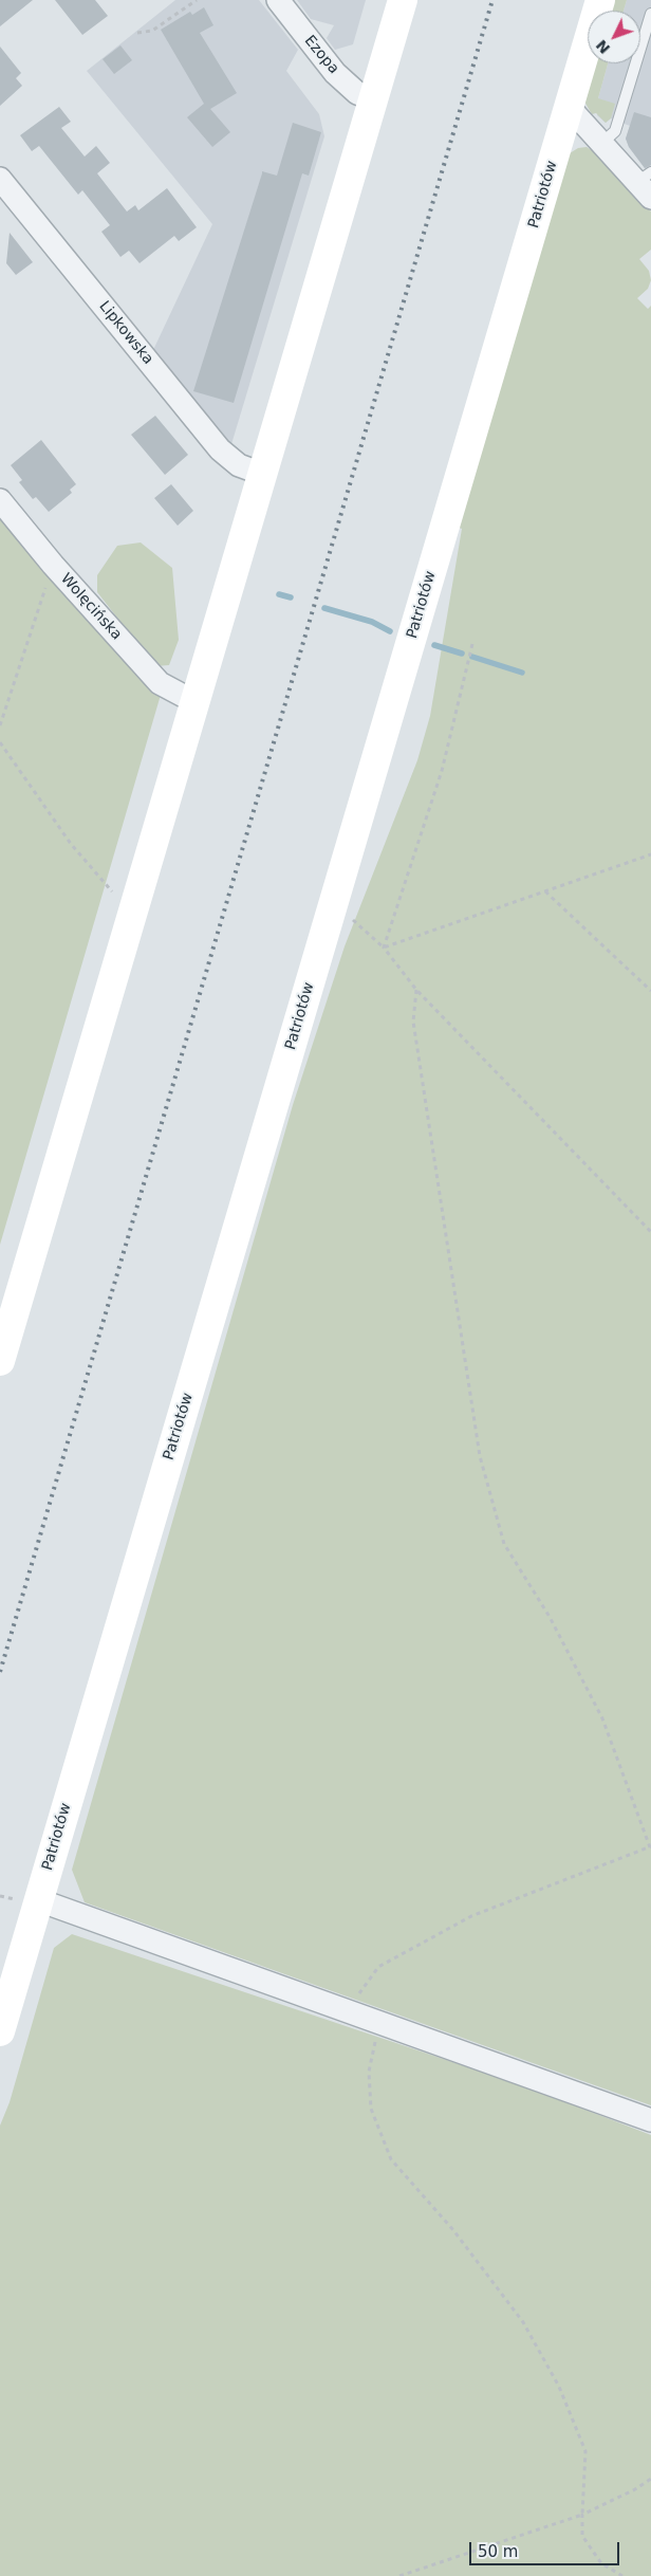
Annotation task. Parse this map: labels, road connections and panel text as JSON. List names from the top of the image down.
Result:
{
  "streets": {
    "main road": ["Patriotów"],
    "street": ["Ezopa", "Lipkowska", "Wolęcińska"]
  },
  "scale_bar": "50 m",
  "north": "bottom left"
}
